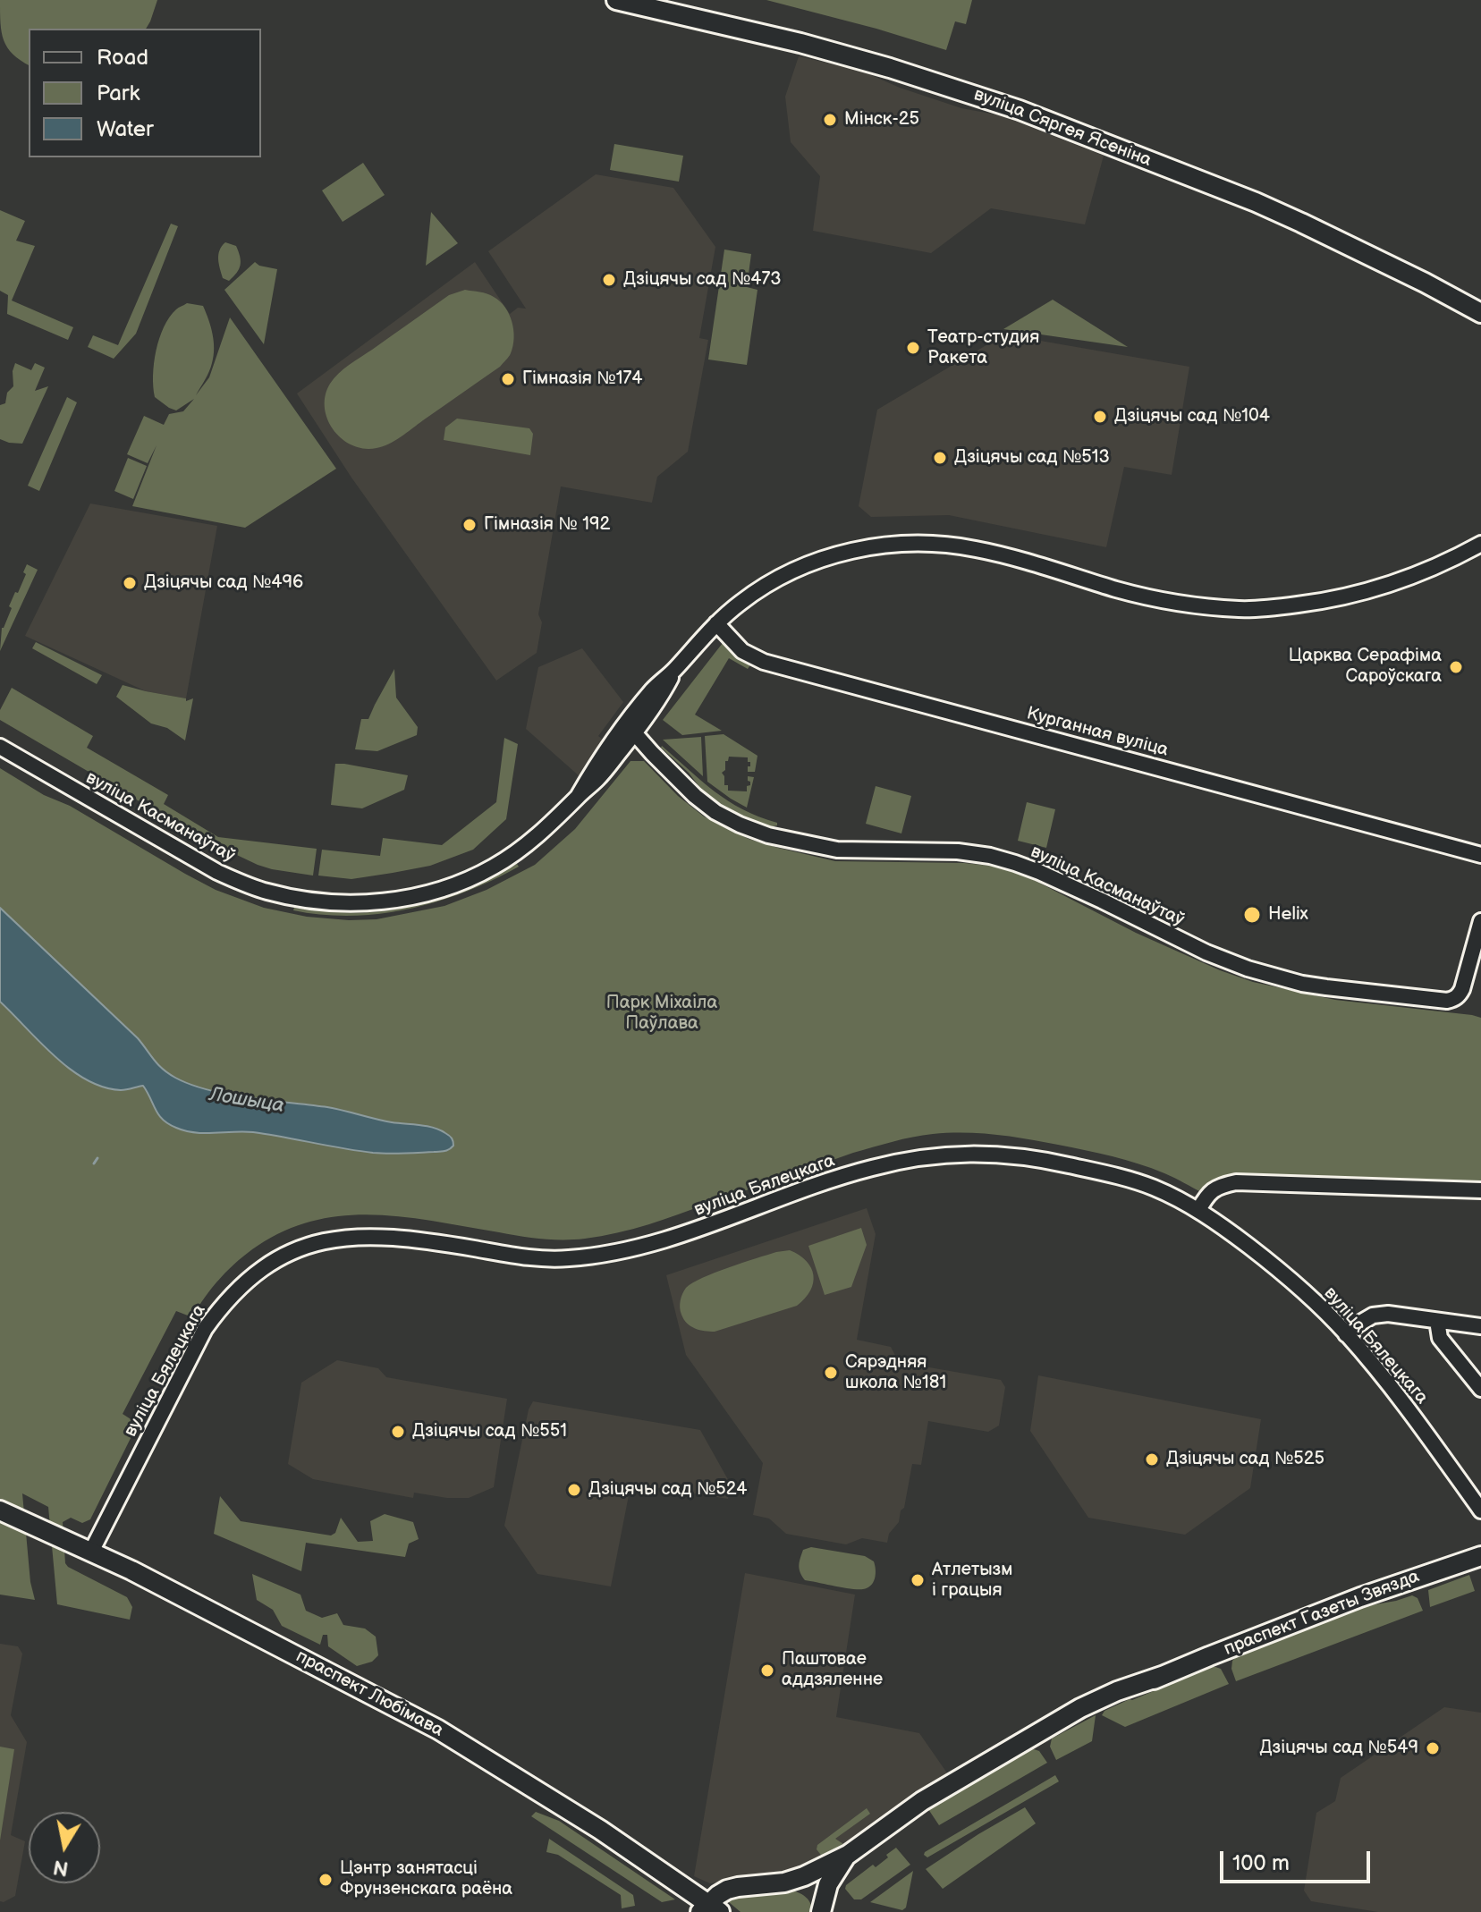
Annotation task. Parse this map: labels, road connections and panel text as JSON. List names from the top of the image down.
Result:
{
  "streets": {
    "main road": ["вуліца Сяргея Ясеніна", "праспект Газеты Звязда", "праспект Любімава"],
    "street": ["Курганная вуліца", "вуліца Касманаўтаў", "вуліца Бялецкага"]
  },
  "crossings": [
    ["Курганная вуліца", "вуліца Касманаўтаў"],
    ["вуліца Бялецкага", "праспект Любімава"],
    ["праспект Газеты Звязда", "праспект Любімава"]
  ],
  "water": ["Лошыца"],
  "parks": ["Парк Міхаіла Паўлава"],
  "places": [
    "Мінск-25",
    "Дзіцячы сад №473",
    "Театр-студия Ракета",
    "Гімназія №174",
    "Дзіцячы сад №104",
    "Дзіцячы сад №513",
    "Гімназія № 192",
    "Дзіцячы сад №496",
    "Царква Серафіма Сароўскага",
    "Helix",
    "Сярэдняя школа №181",
    "Дзіцячы сад №551",
    "Дзіцячы сад №525",
    "Дзіцячы сад №524",
    "Атлетызм і грацыя",
    "Паштовае аддзяленне",
    "Дзіцячы сад №549",
    "Цэнтр занятасці Фрунзенскага раёна"
  ],
  "legend": ["Road", "Park", "Water"],
  "scale_bar": "100 m",
  "north": "bottom"
}
